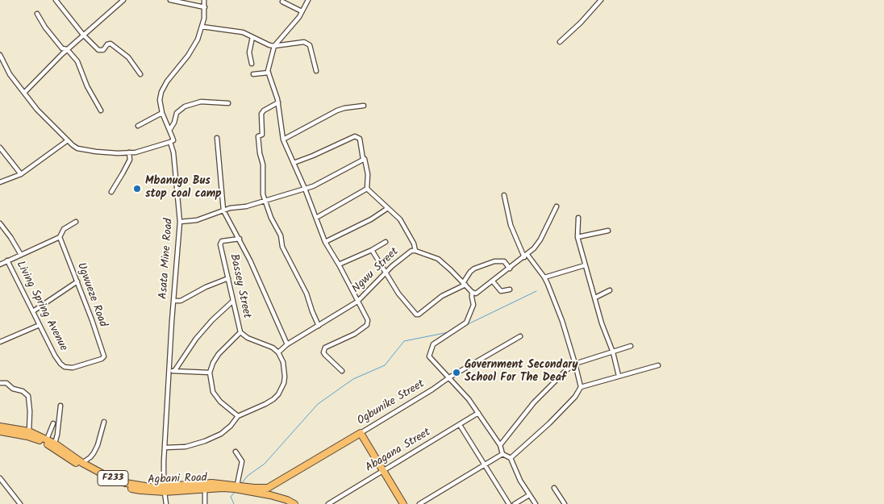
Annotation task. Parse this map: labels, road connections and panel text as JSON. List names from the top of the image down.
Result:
{
  "streets": {
    "main road": ["Ogbunike Street", "F233", "Agbani Road"],
    "street": [
      "Asata Mine Road",
      "Ngwu Street",
      "Bassey Street",
      "Ugwueze Road",
      "Living Spring Avenue",
      "Abagana Street"
    ]
  },
  "crossings": [
    ["Asata Mine Road", "Agbani Road"],
    ["Ngwu Street", "Bassey Street"],
    ["Ugwueze Road", "Living Spring Avenue"],
    ["Ogbunike Street", "Agbani Road"]
  ],
  "places": ["Mbanugo Bus stop coal camp", "Government Secondary School For The Deaf"]
}
